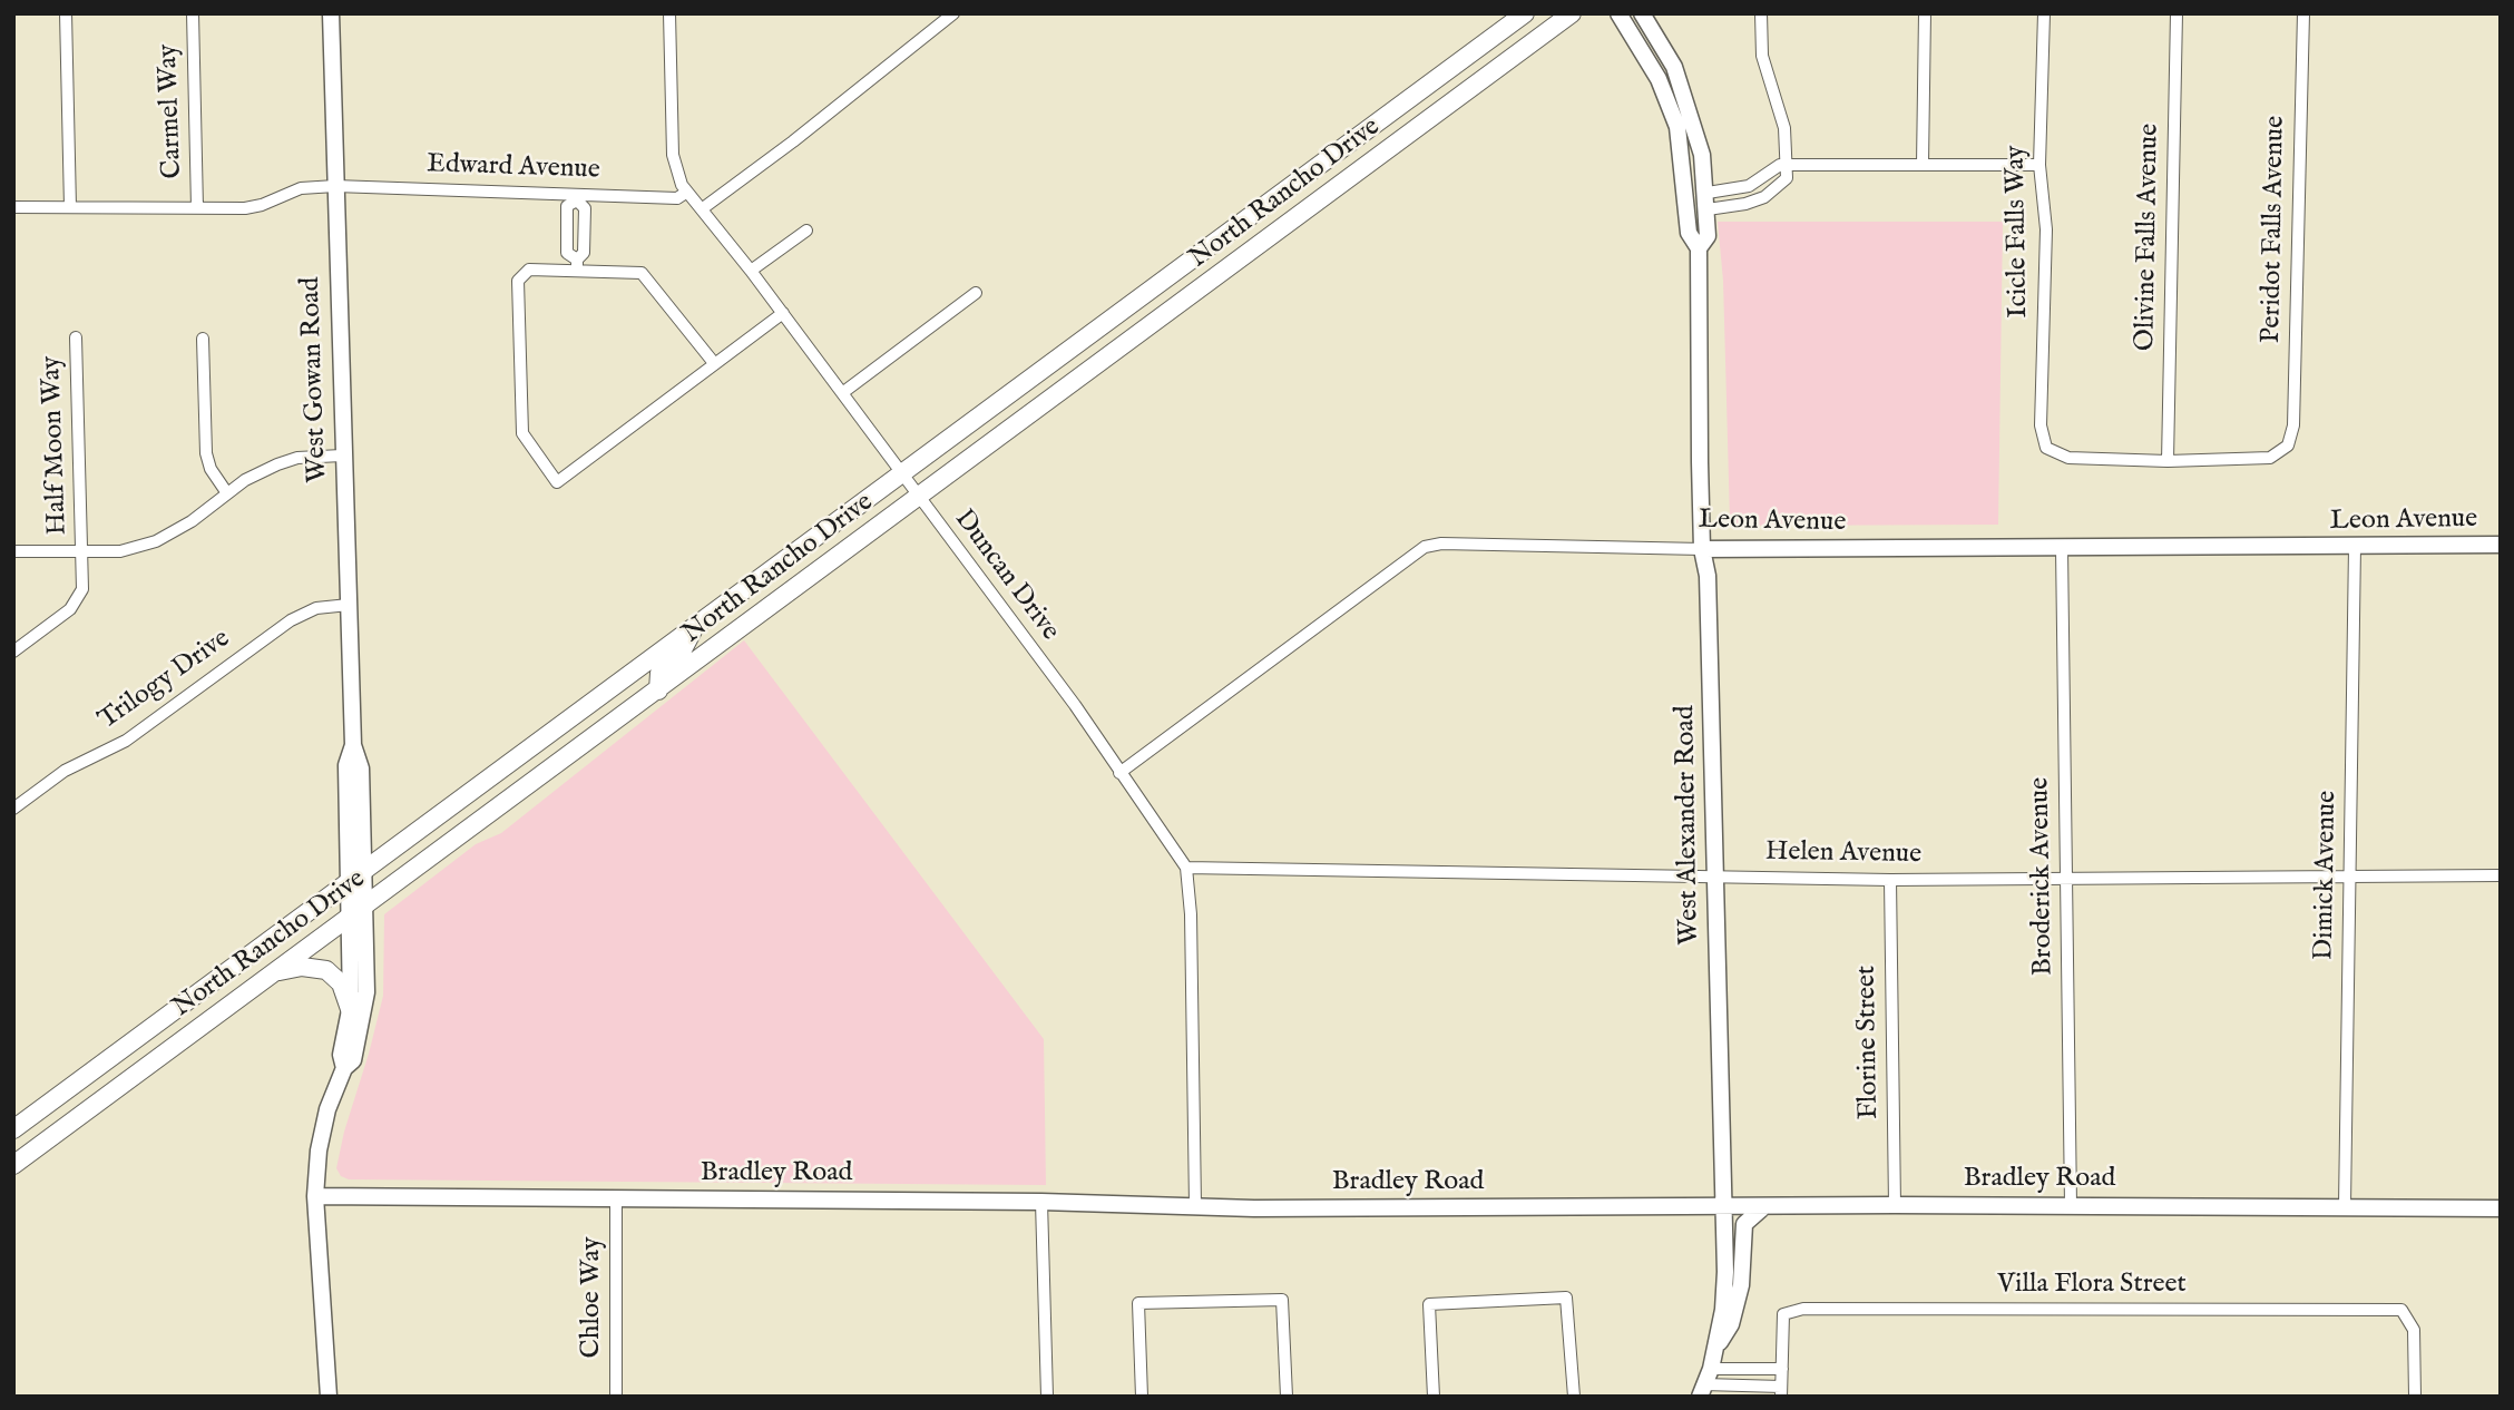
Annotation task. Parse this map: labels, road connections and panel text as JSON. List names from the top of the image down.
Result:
{
  "streets": {
    "main road": ["North Rancho Drive"],
    "street": [
      "Carmel Way",
      "Edward Avenue",
      "Peridot Falls Avenue",
      "Icicle Falls Way",
      "Olivine Falls Avenue",
      "West Gowan Road",
      "Half Moon Way",
      "Leon Avenue",
      "Duncan Drive",
      "Trilogy Drive",
      "West Alexander Road",
      "Helen Avenue",
      "Dimick Avenue",
      "Broderick Avenue",
      "Florine Street",
      "Bradley Road",
      "Villa Flora Street",
      "Chloe Way"
    ]
  },
  "crossings": [
    ["Carmel Way", "Edward Avenue"],
    ["Edward Avenue", "West Gowan Road"],
    ["Edward Avenue", "Duncan Drive"],
    ["North Rancho Drive", "West Gowan Road"],
    ["North Rancho Drive", "Duncan Drive"],
    ["Peridot Falls Avenue", "Icicle Falls Way"],
    ["Peridot Falls Avenue", "Olivine Falls Avenue"],
    ["Icicle Falls Way", "Olivine Falls Avenue"],
    ["West Gowan Road", "Trilogy Drive"],
    ["West Gowan Road", "Bradley Road"],
    ["Leon Avenue", "Duncan Drive"],
    ["Leon Avenue", "West Alexander Road"],
    ["Leon Avenue", "Dimick Avenue"],
    ["Leon Avenue", "Broderick Avenue"],
    ["Duncan Drive", "Helen Avenue"],
    ["West Alexander Road", "Helen Avenue"],
    ["West Alexander Road", "Bradley Road"],
    ["Helen Avenue", "Dimick Avenue"],
    ["Helen Avenue", "Broderick Avenue"],
    ["Helen Avenue", "Florine Street"],
    ["Dimick Avenue", "Bradley Road"],
    ["Broderick Avenue", "Bradley Road"],
    ["Florine Street", "Bradley Road"],
    ["Bradley Road", "Chloe Way"]
  ]
}
